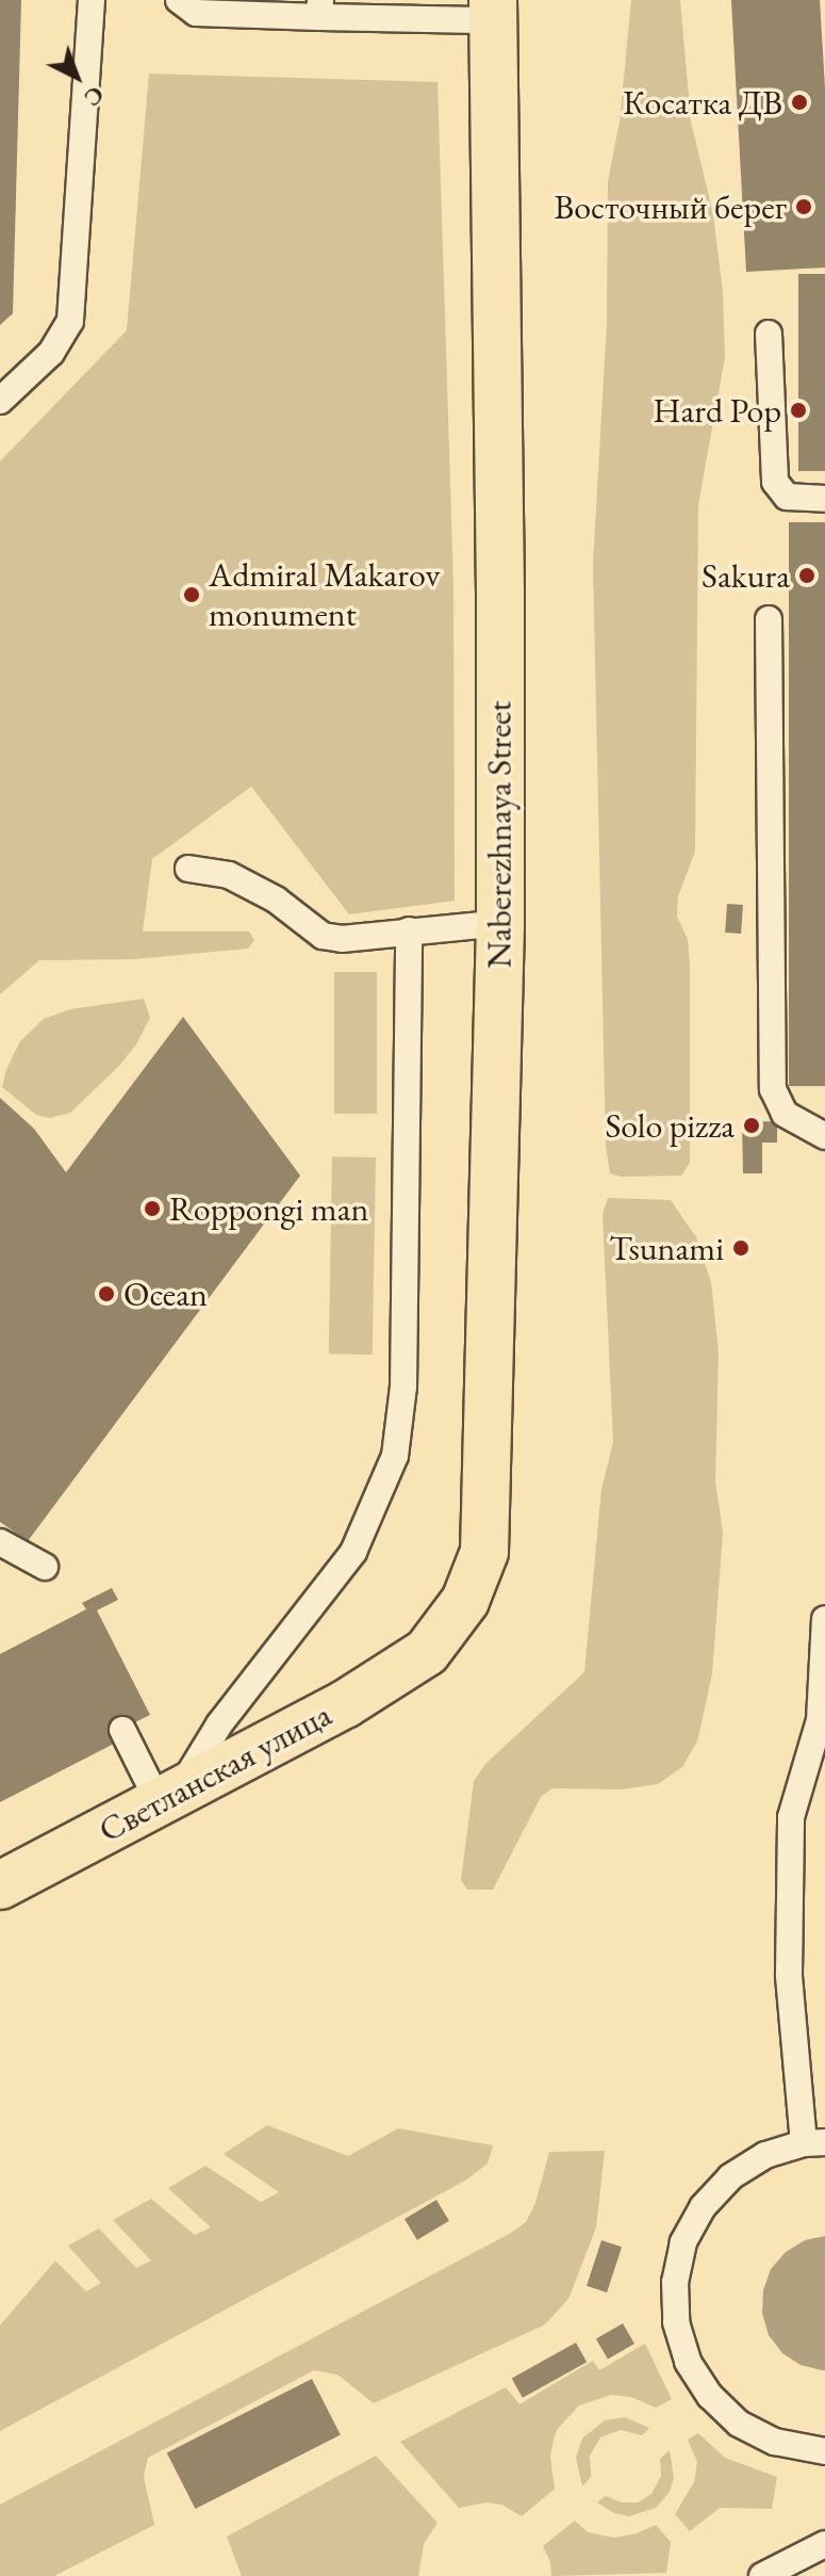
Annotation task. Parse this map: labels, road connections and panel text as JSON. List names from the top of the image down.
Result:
{
  "streets": {
    "main road": ["Naberezhnaya Street", "Светланская улица"]
  },
  "crossings": [
    ["Naberezhnaya Street", "Светланская улица"]
  ],
  "places": [
    "Косатка ДВ",
    "Восточный берег",
    "Hard Pop",
    "Sakura",
    "Admiral Makarov monument",
    "Solo pizza",
    "Roppongi man",
    "Tsunami",
    "Ocean"
  ],
  "north": "bottom right"
}
